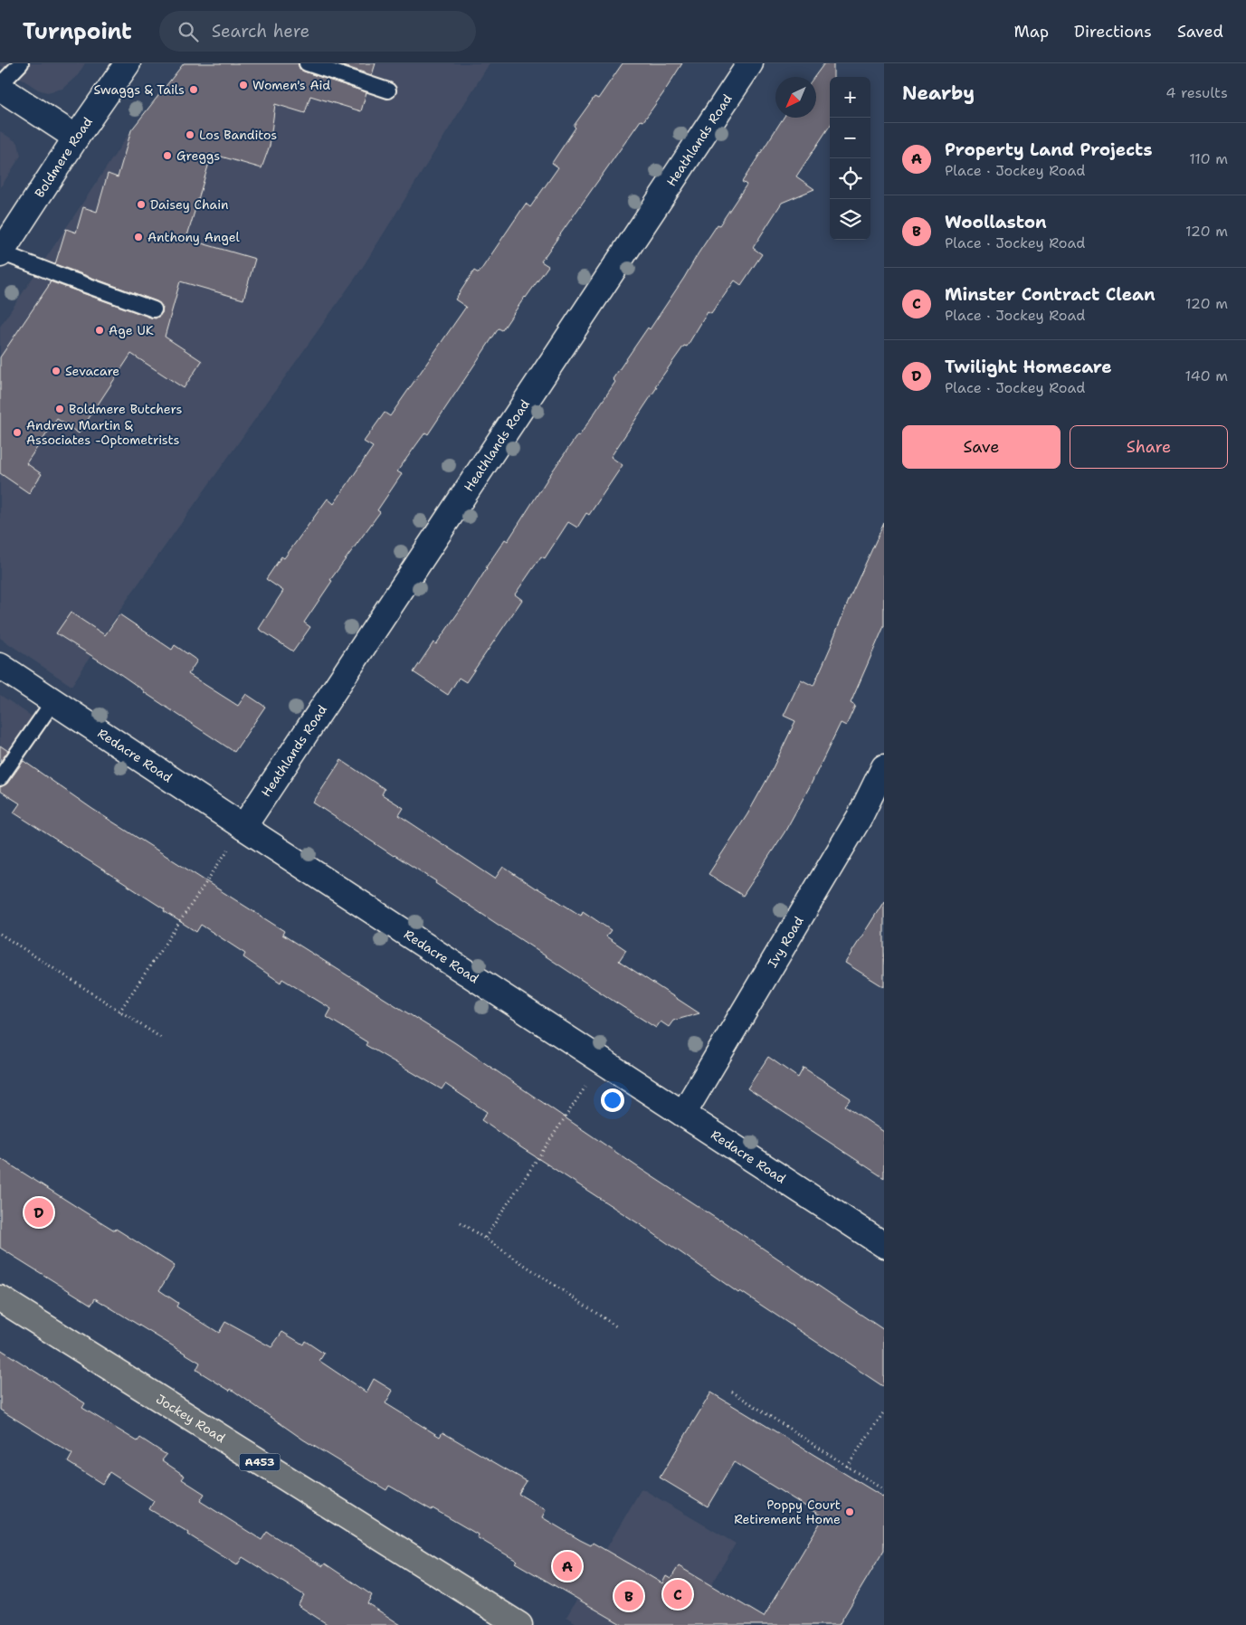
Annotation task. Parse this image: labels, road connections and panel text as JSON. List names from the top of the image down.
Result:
{
  "streets": {
    "main road": ["Jockey Road", "A453"],
    "street": [
      "Heathlands Road",
      "Boldmere Road",
      "Redacre Road",
      "Ivy Road"
    ]
  },
  "crossings": [
    ["Heathlands Road", "Redacre Road"],
    ["Redacre Road", "Ivy Road"]
  ],
  "places": [
    "Women's Aid",
    "Swaggs & Tails",
    "Los Banditos",
    "Greggs",
    "Daisey Chain",
    "Anthony Angel",
    "Age UK",
    "Sevacare",
    "Boldmere Butchers",
    "Andrew Martin & Associates -Optometrists",
    "Poppy Court Retirement Home"
  ],
  "north": "bottom left",
  "page": {
    "header": "Turnpoint",
    "search": "Search here",
    "nav": ["Map", "Directions", "Saved"],
    "heading": ["Nearby", "4 results"],
    "map_buttons": ["+", "−"],
    "list": [
      {
        "mark": "A",
        "name": "Property Land Projects",
        "note": "Place · Jockey Road",
        "value": "110 m"
      },
      {
        "mark": "B",
        "name": "Woollaston",
        "note": "Place · Jockey Road",
        "value": "120 m"
      },
      {
        "mark": "C",
        "name": "Minster Contract Clean",
        "note": "Place · Jockey Road",
        "value": "120 m"
      },
      {
        "mark": "D",
        "name": "Twilight Homecare",
        "note": "Place · Jockey Road",
        "value": "140 m"
      }
    ],
    "buttons": ["Save", "Share"],
    "pins": [
      "D",
      "A",
      "C",
      "B"
    ]
  }
}
